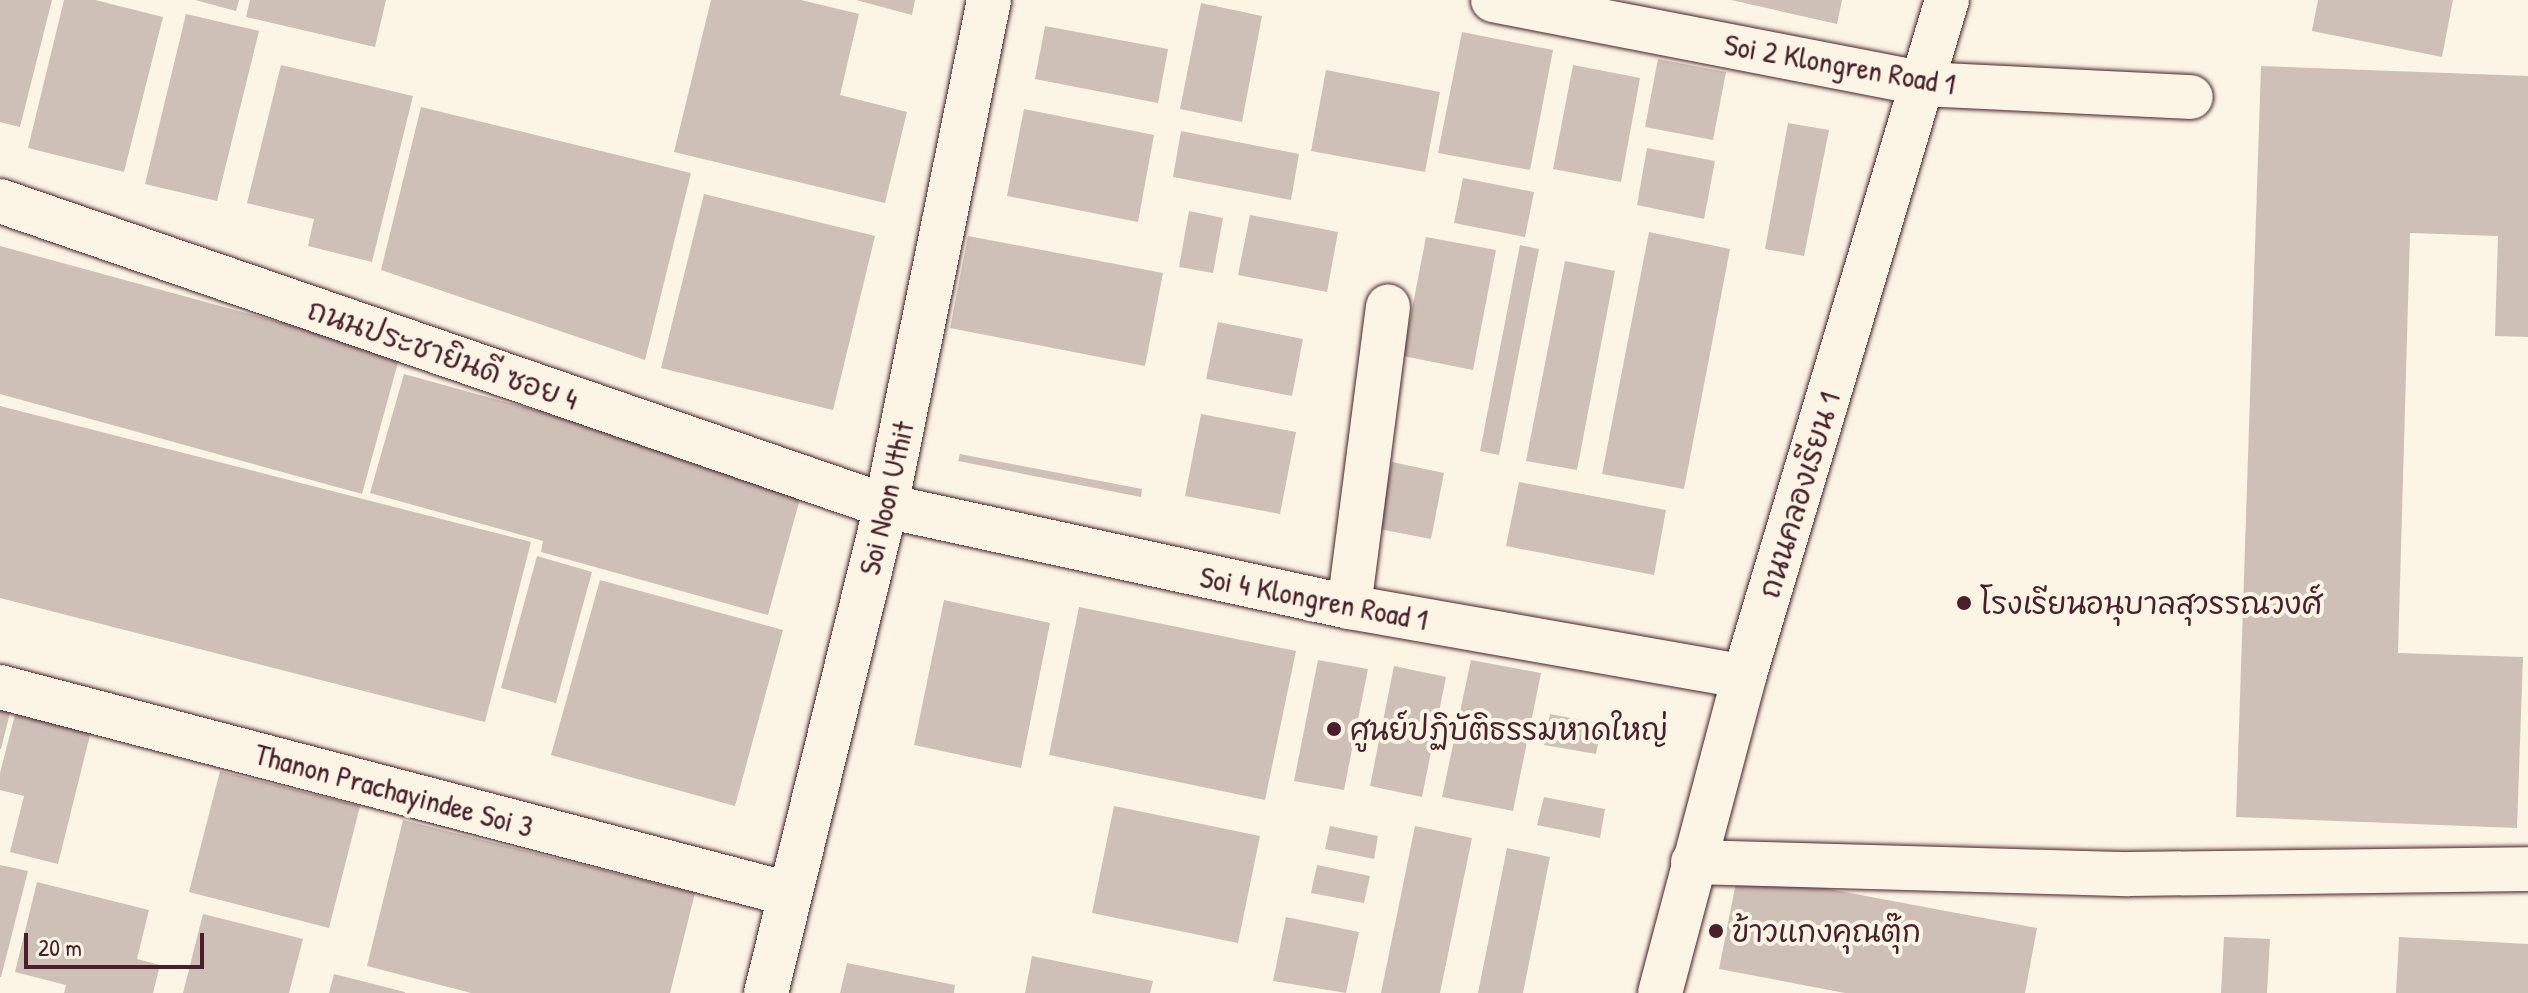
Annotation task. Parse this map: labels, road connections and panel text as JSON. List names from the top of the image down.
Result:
{
  "streets": {
    "street": [
      "Soi 2 Klongren Road 1",
      "ถนนประชายินดี ซอย 4",
      "ถนนคลองเรียน 1",
      "Soi Noon Uthit",
      "Soi 4 Klongren Road 1",
      "Thanon Prachayindee Soi 3"
    ]
  },
  "crossings": [
    ["Soi 2 Klongren Road 1", "ถนนคลองเรียน 1"],
    ["ถนนประชายินดี ซอย 4", "Soi Noon Uthit"],
    ["ถนนประชายินดี ซอย 4", "Soi 4 Klongren Road 1"],
    ["ถนนคลองเรียน 1", "Soi 4 Klongren Road 1"],
    ["Soi Noon Uthit", "Soi 4 Klongren Road 1"],
    ["Soi Noon Uthit", "Thanon Prachayindee Soi 3"]
  ],
  "places": ["โรงเรียนอนุบาลสุวรรณวงศ์", "ศูนย์ปฏิบัติธรรมหาดใหญ่", "ข้าวแกงคุณตุ๊ก"],
  "scale_bar": "20 m"
}
